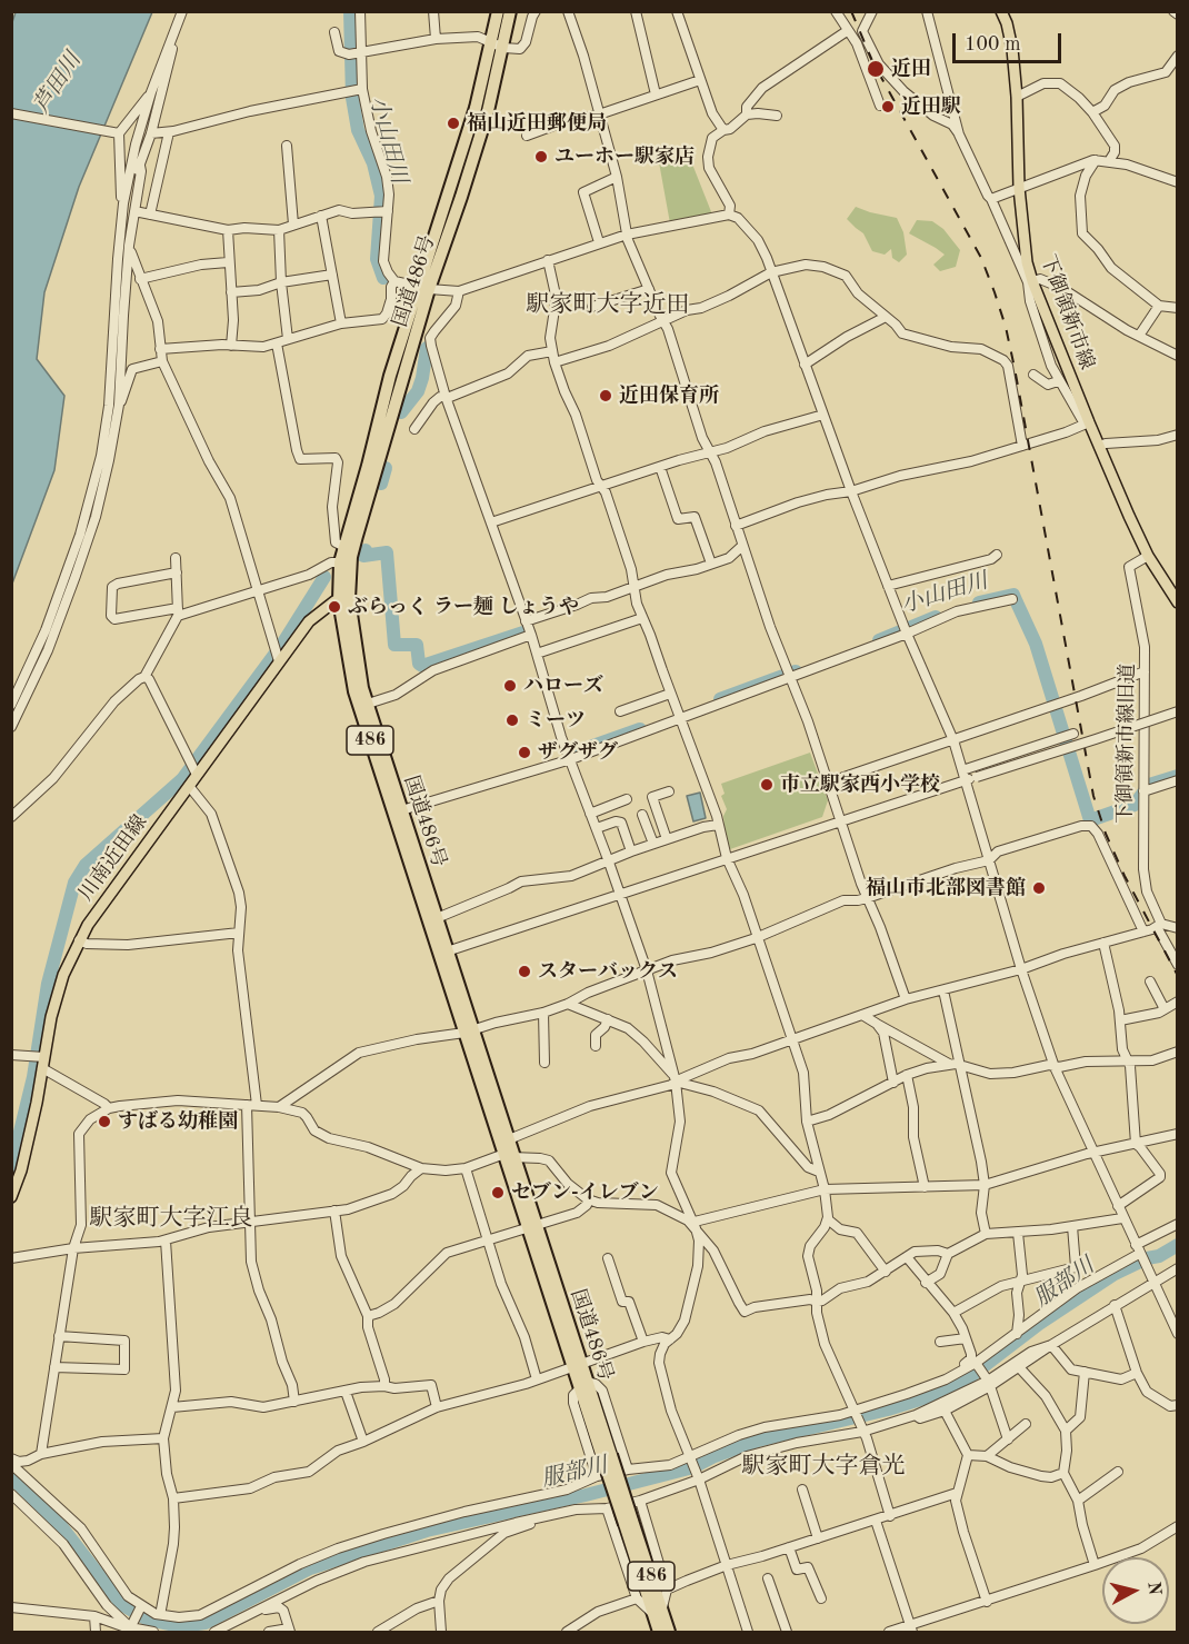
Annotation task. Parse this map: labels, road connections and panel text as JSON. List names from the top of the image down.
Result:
{
  "streets": {
    "highway": ["国道486号", "486"],
    "main road": ["下御領新市線", "川南近田線"],
    "street": ["下御領新市線旧道"]
  },
  "crossings": [
    ["国道486号", "川南近田線"],
    ["下御領新市線", "下御領新市線旧道"]
  ],
  "districts": ["駅家町大字近田", "駅家町大字江良", "駅家町大字倉光"],
  "water": ["芦田川", "小山田川", "服部川"],
  "places": [
    "近田",
    "近田駅",
    "福山近田郵便局",
    "ユーホー駅家店",
    "近田保育所",
    "ぶらっく ラー麺 しょうや",
    "ハローズ",
    "ミーツ",
    "ザグザグ",
    "市立駅家西小学校",
    "福山市北部図書館",
    "スターバックス",
    "すばる幼稚園",
    "セブン-イレブン"
  ],
  "scale_bar": "100 m",
  "north": "right"
}
